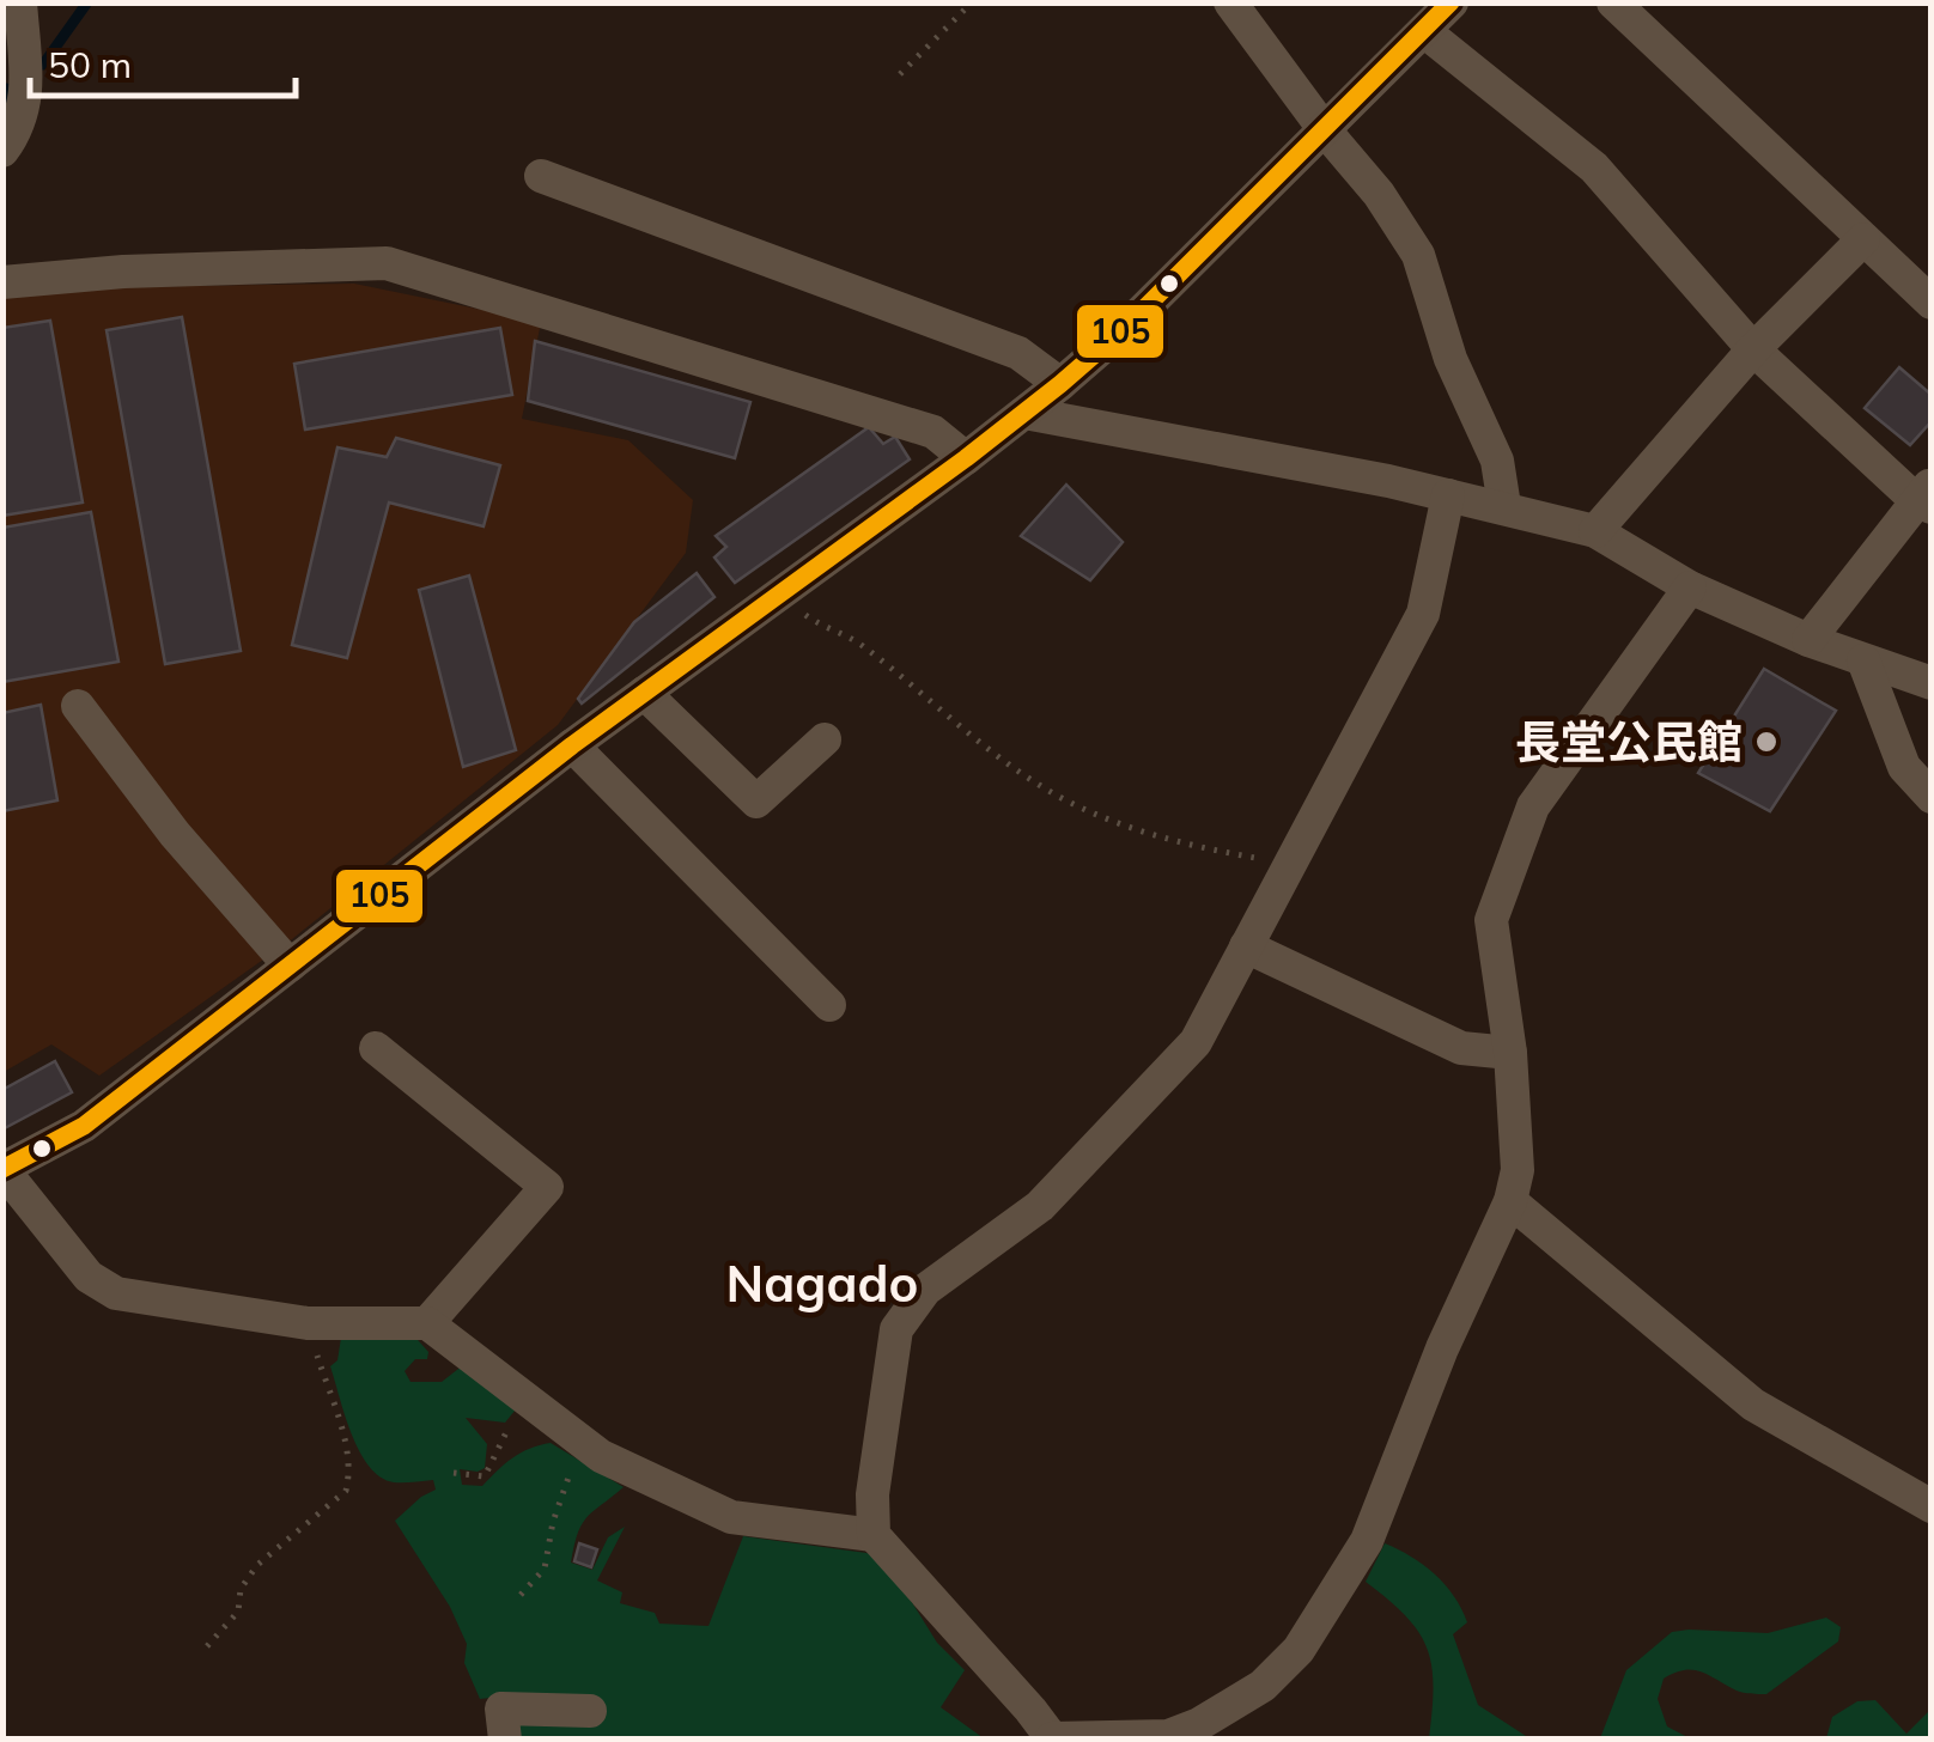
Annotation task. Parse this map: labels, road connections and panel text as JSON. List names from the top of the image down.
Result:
{
  "districts": ["Nagado"],
  "places": ["長堂公民館"],
  "lines": ["transit line 105"],
  "scale_bar": "50 m"
}
